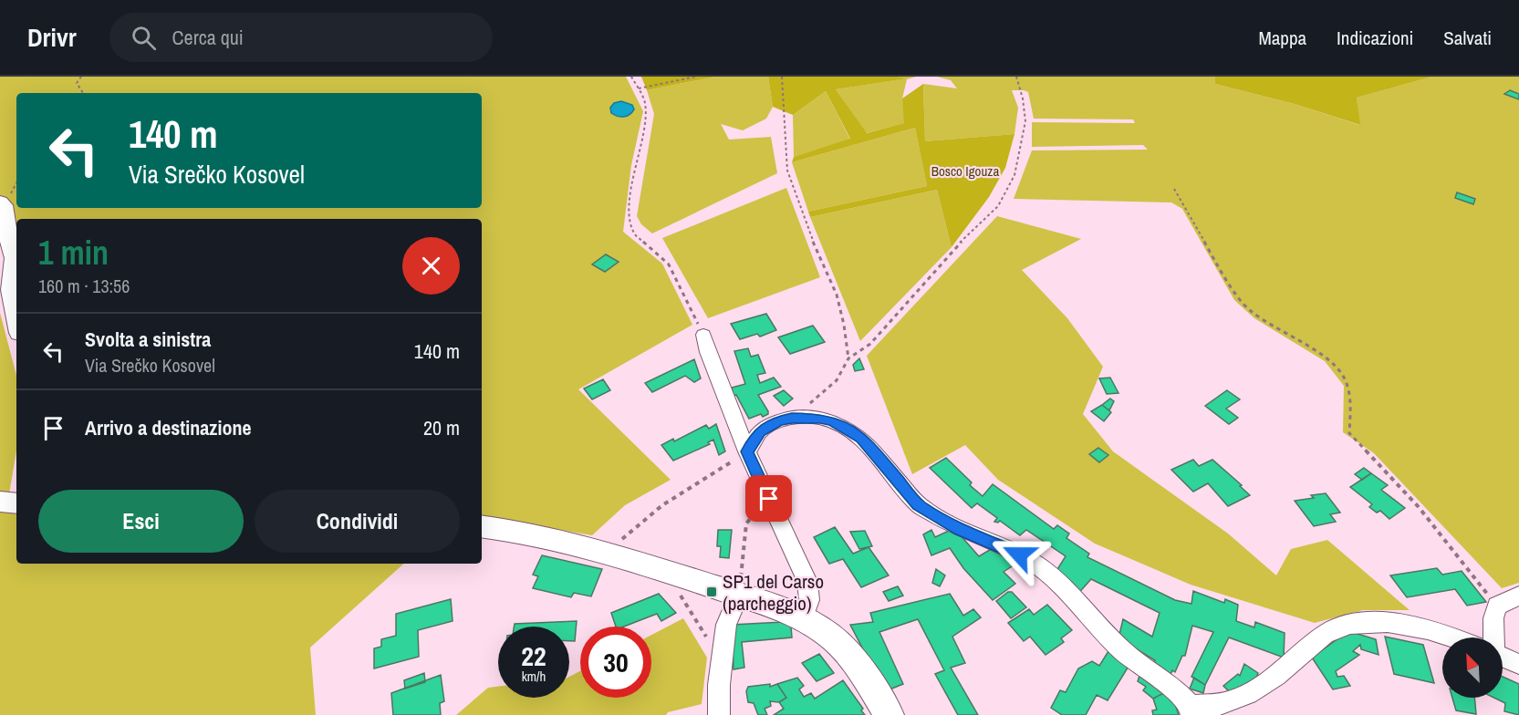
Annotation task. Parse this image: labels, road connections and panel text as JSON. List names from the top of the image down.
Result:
{
  "parks": ["Bosco Igouza"],
  "places": {
    "transit": ["SP1 del Carso (parcheggio)"]
  },
  "north": "top left",
  "page": {
    "header": "Drivr",
    "search": "Cerca qui",
    "nav": ["Mappa", "Indicazioni", "Salvati"],
    "turn": ["140 m", "Via Srečko Kosovel"],
    "heading": ["1 min", "160 m · 13:56"],
    "list": [
      {
        "name": "Svolta a sinistra",
        "note": "Via Srečko Kosovel",
        "value": "140 m"
      },
      {
        "name": "Arrivo a destinazione",
        "value": "20 m"
      }
    ],
    "buttons": ["Esci", "Condividi"],
    "speed": "22 km/h",
    "limit": "30"
  }
}
